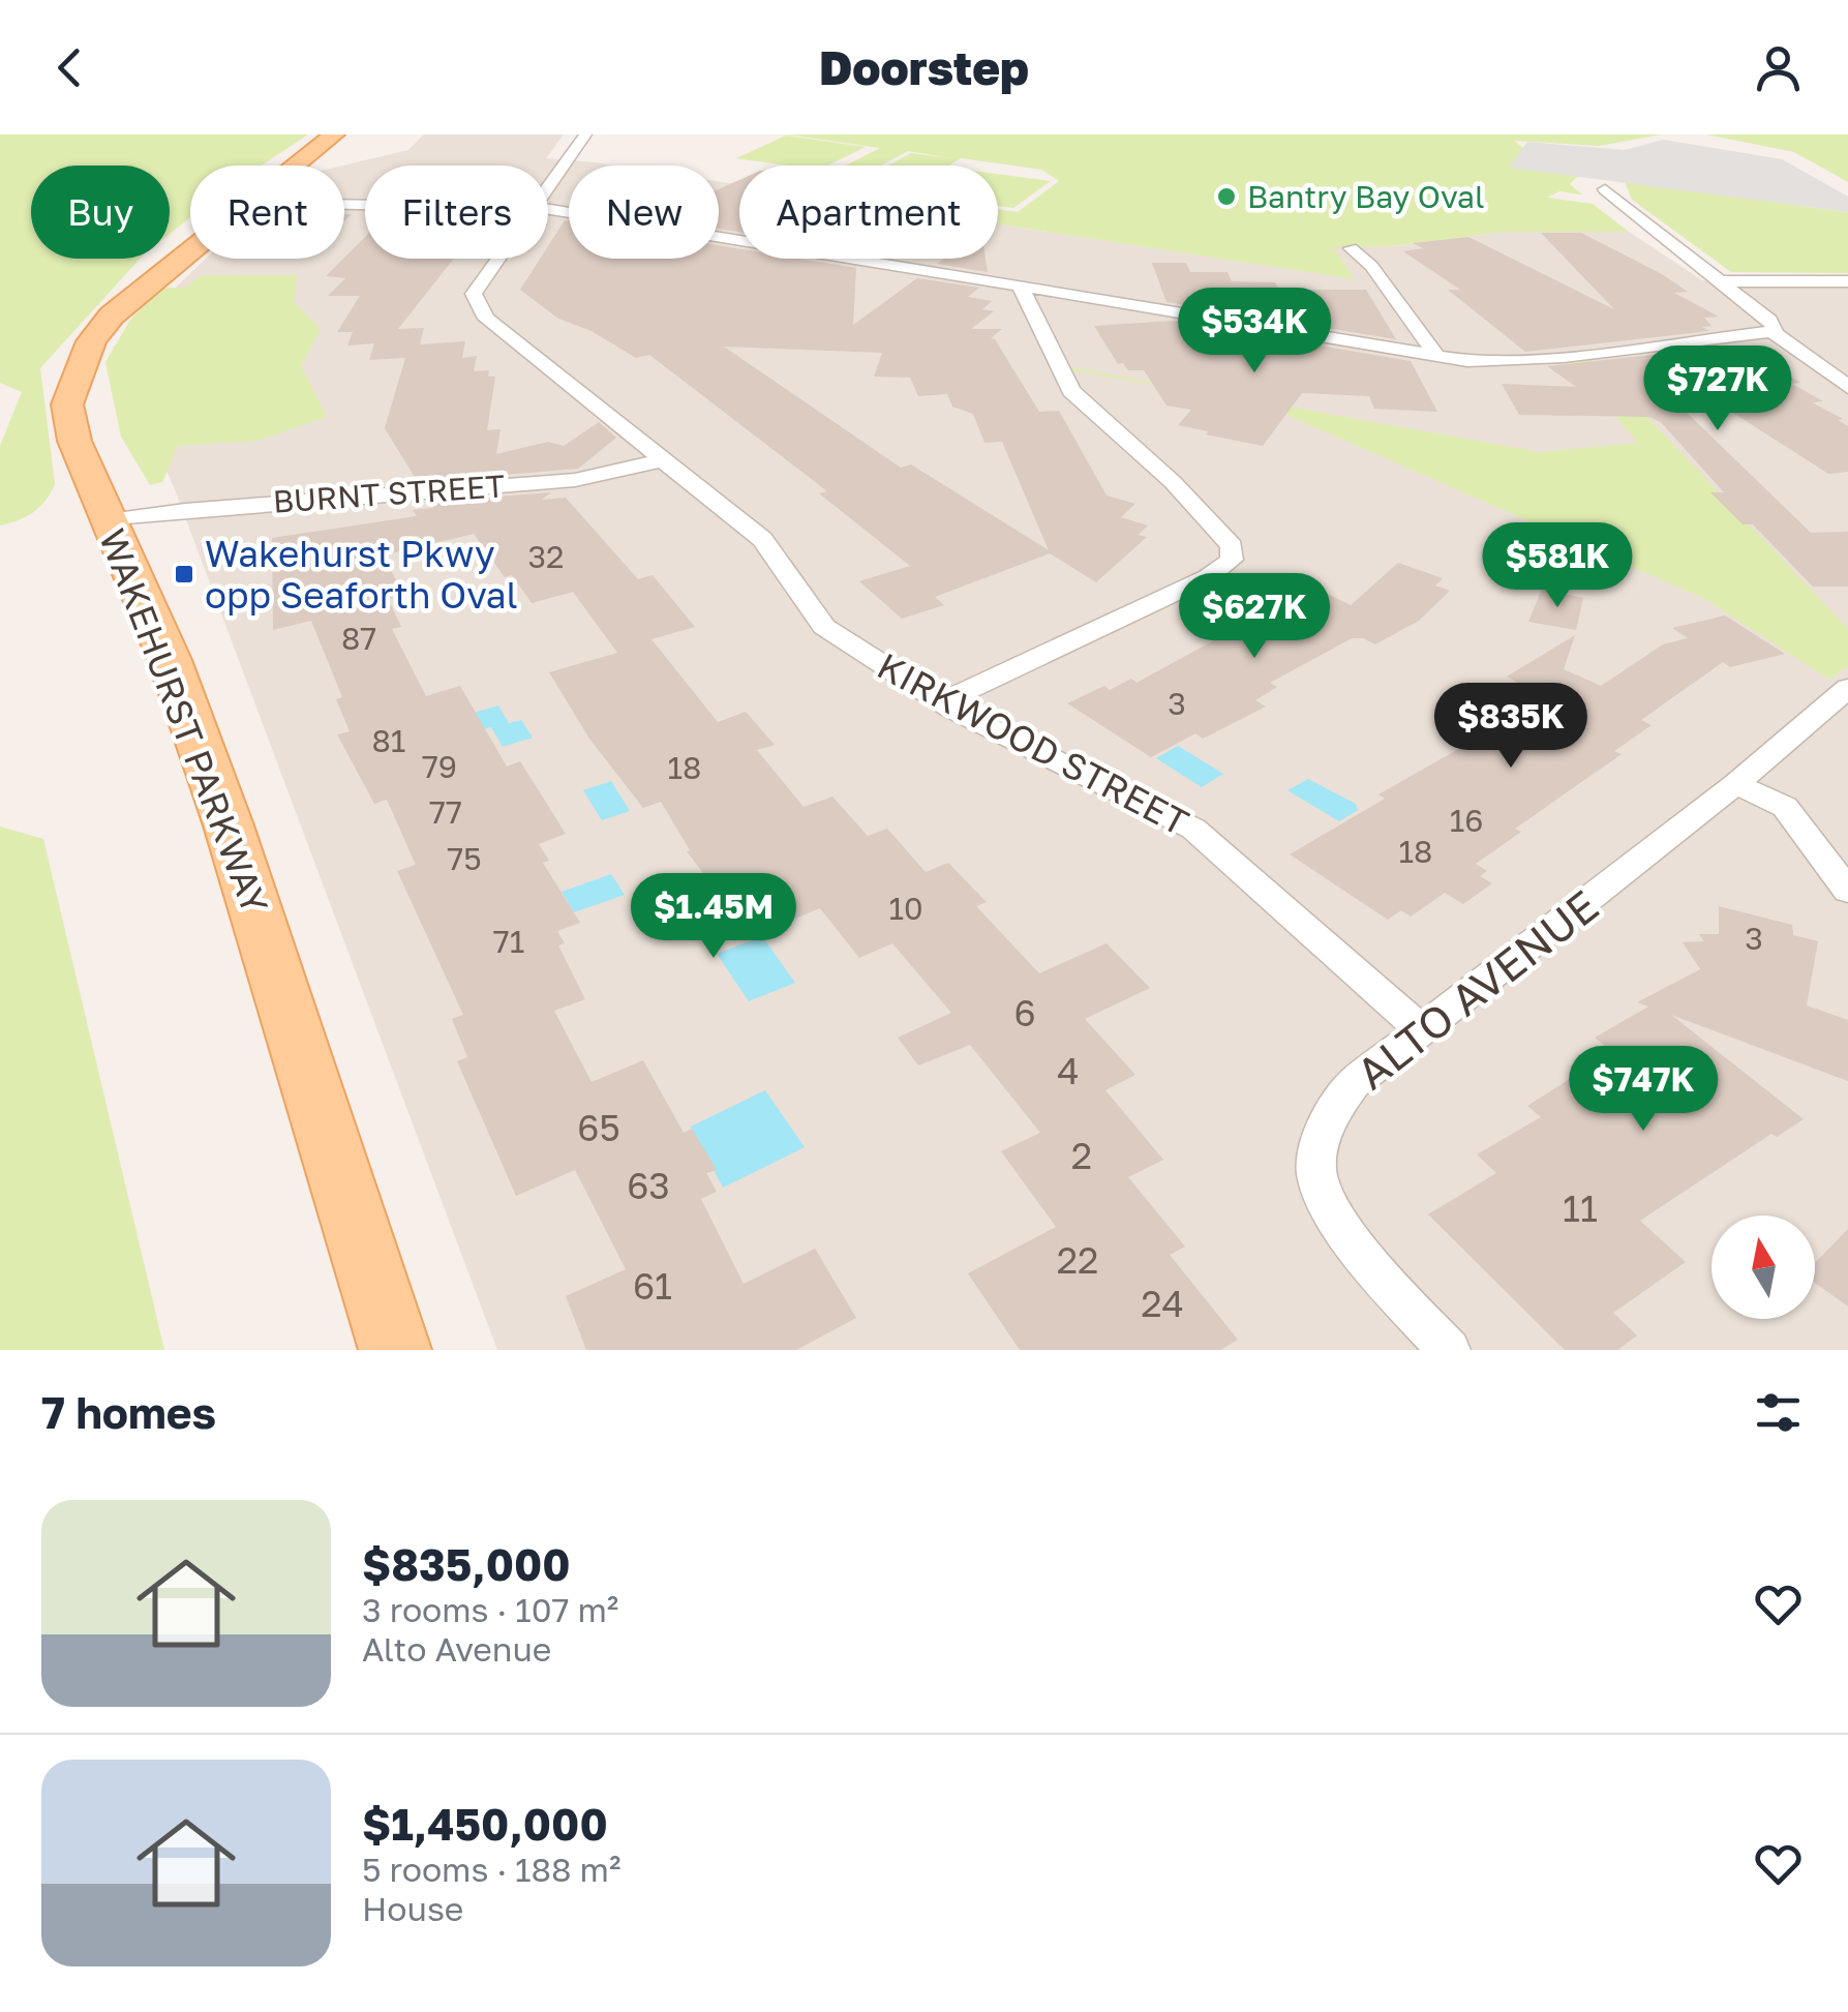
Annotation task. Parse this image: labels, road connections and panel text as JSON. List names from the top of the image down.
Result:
{
  "streets": {
    "main road": ["WAKEHURST PARKWAY"],
    "street": ["BURNT STREET", "KIRKWOOD STREET", "ALTO AVENUE"]
  },
  "crossings": [
    ["BURNT STREET", "WAKEHURST PARKWAY"],
    ["BURNT STREET", "KIRKWOOD STREET"],
    ["KIRKWOOD STREET", "ALTO AVENUE"]
  ],
  "places": {
    "other": ["Bantry Bay Oval"],
    "transit": ["Wakehurst Pkwy opp Seaforth Oval"]
  },
  "house_numbers": [
    "32",
    "87",
    "3",
    "81",
    "79",
    "18",
    "77",
    "16",
    "18",
    "75",
    "10",
    "3",
    "71",
    "6",
    "4",
    "65",
    "2",
    "63",
    "11",
    "22",
    "61",
    "24"
  ],
  "north": "top",
  "page": {
    "header": "Doorstep",
    "chip": [
      "Buy",
      "Rent",
      "Filters",
      "New",
      "Apartment"
    ],
    "price": [
      "$534K",
      "$727K",
      "$581K",
      "$627K",
      "$835K",
      "$1.45M",
      "$747K"
    ],
    "heading": "7 homes",
    "list": [
      {
        "name": "$835,000",
        "note": "3 rooms · 107 m² · Alto Avenue"
      },
      {
        "name": "$1,450,000",
        "note": "5 rooms · 188 m² · House"
      }
    ]
  }
}
